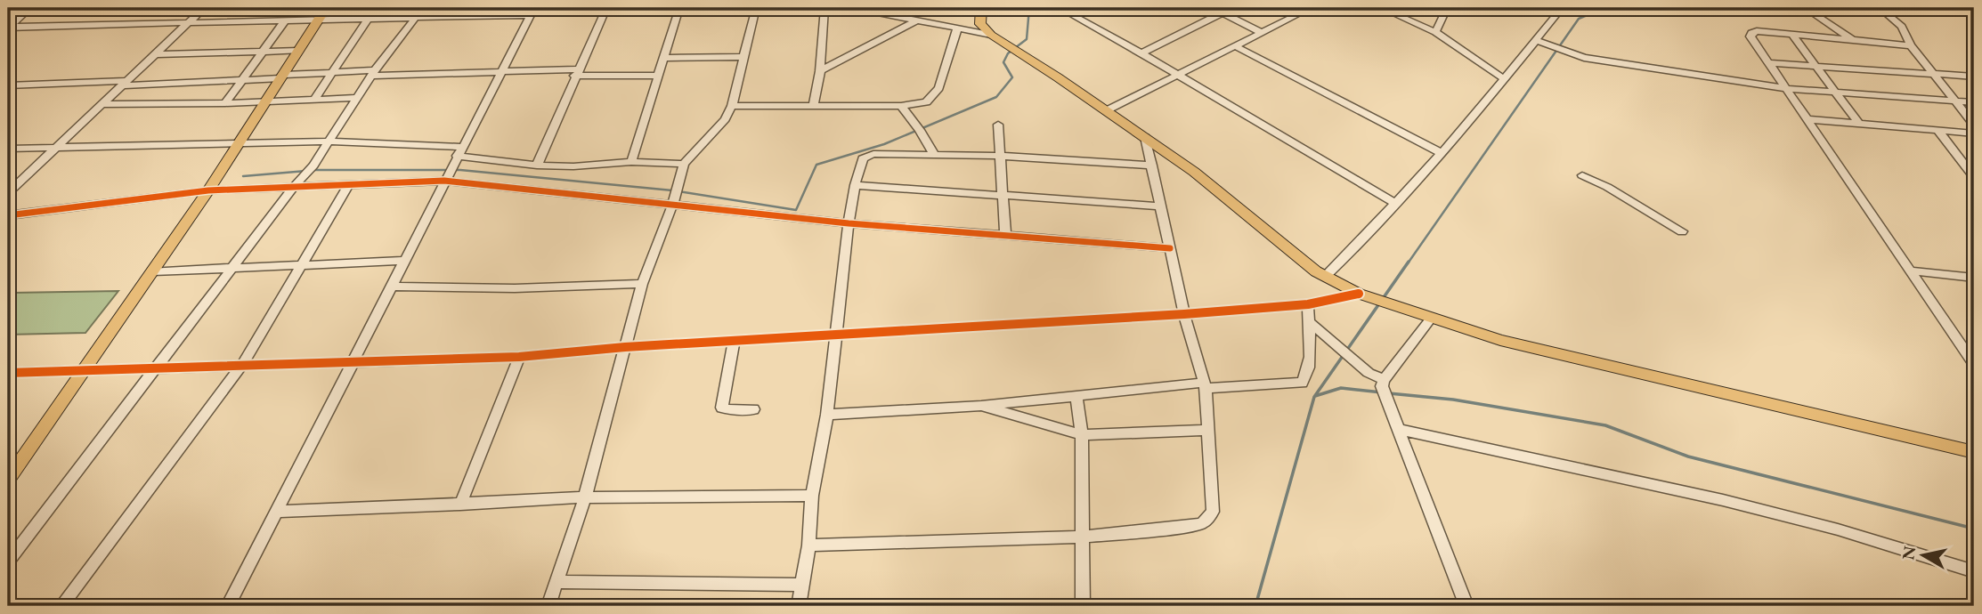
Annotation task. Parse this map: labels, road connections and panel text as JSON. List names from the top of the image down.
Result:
{
  "north": "left"
}
